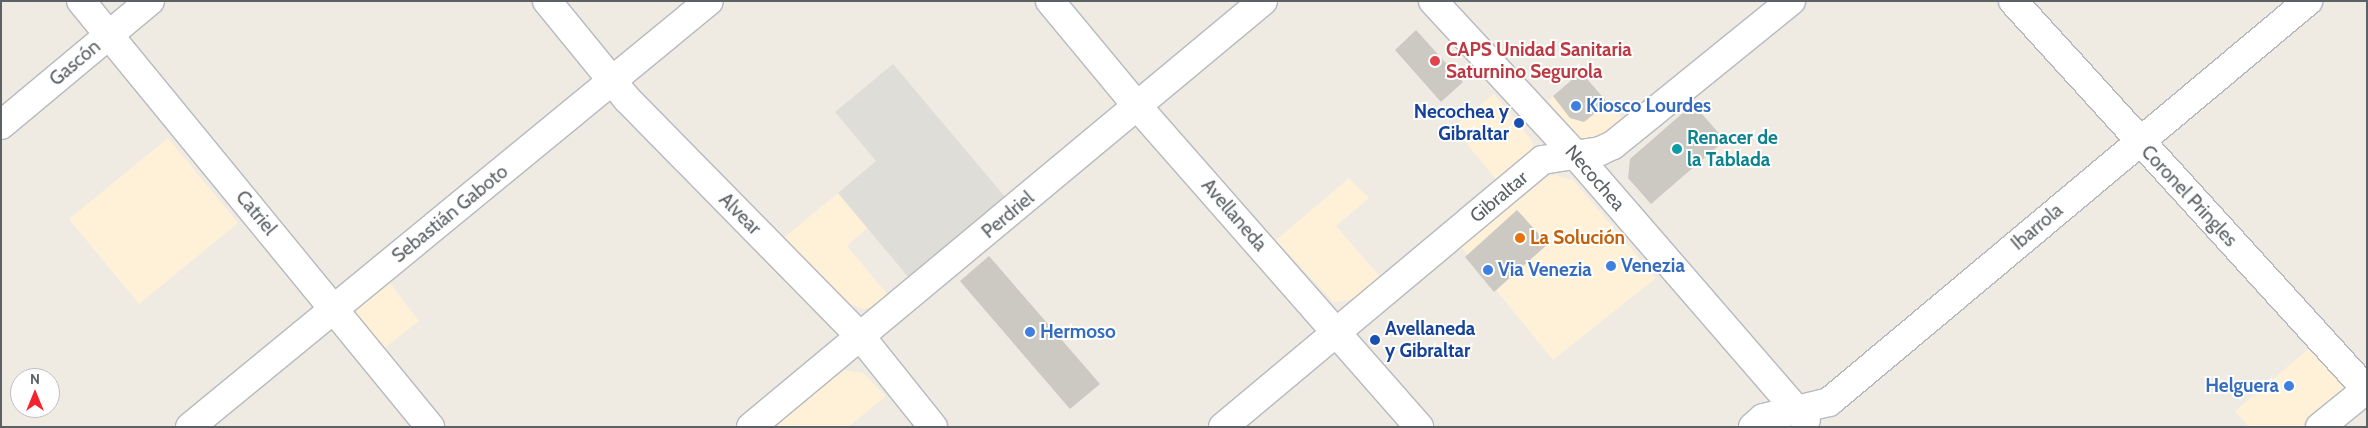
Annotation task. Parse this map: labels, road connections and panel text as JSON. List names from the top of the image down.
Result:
{
  "streets": {
    "street": [
      "Gascón",
      "Necochea",
      "Coronel Pringles",
      "Gibraltar",
      "Catriel",
      "Sebastián Gaboto",
      "Alvear",
      "Perdriel",
      "Avellaneda",
      "Ibarrola"
    ]
  },
  "crossings": [
    ["Gascón", "Catriel"],
    ["Necochea", "Gibraltar"],
    ["Necochea", "Ibarrola"],
    ["Coronel Pringles", "Ibarrola"],
    ["Gibraltar", "Avellaneda"],
    ["Catriel", "Sebastián Gaboto"],
    ["Sebastián Gaboto", "Alvear"],
    ["Alvear", "Perdriel"],
    ["Perdriel", "Avellaneda"]
  ],
  "places": [
    "CAPS Unidad Sanitaria Saturnino Segurola",
    "Kiosco Lourdes",
    "Necochea y Gibraltar",
    "Renacer de la Tablada",
    "La Solución",
    "Venezia",
    "Via Venezia",
    "Hermoso",
    "Avellaneda y Gibraltar",
    "Helguera"
  ],
  "north": "top"
}
